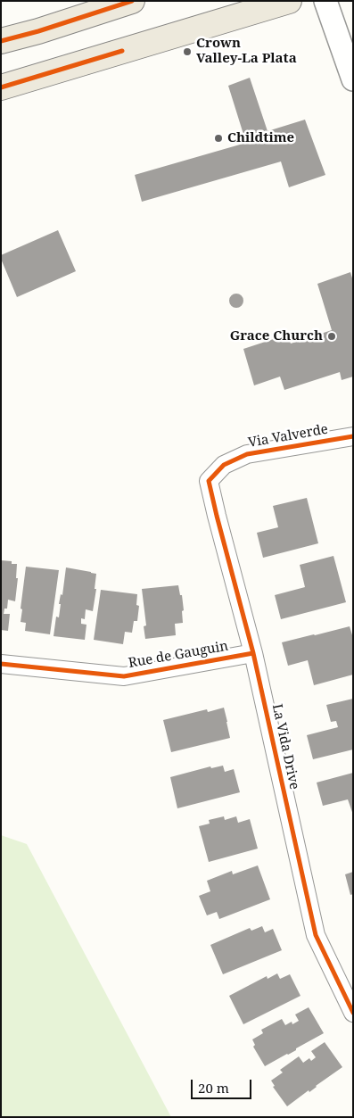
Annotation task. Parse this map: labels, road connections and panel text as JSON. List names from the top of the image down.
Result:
{
  "streets": {
    "street": ["Via Valverde", "Rue de Gauguin", "La Vida Drive"]
  },
  "crossings": [
    ["Via Valverde", "La Vida Drive"],
    ["Rue de Gauguin", "La Vida Drive"]
  ],
  "places": ["Crown Valley-La Plata", "Childtime", "Grace Church"],
  "scale_bar": "20 m"
}
